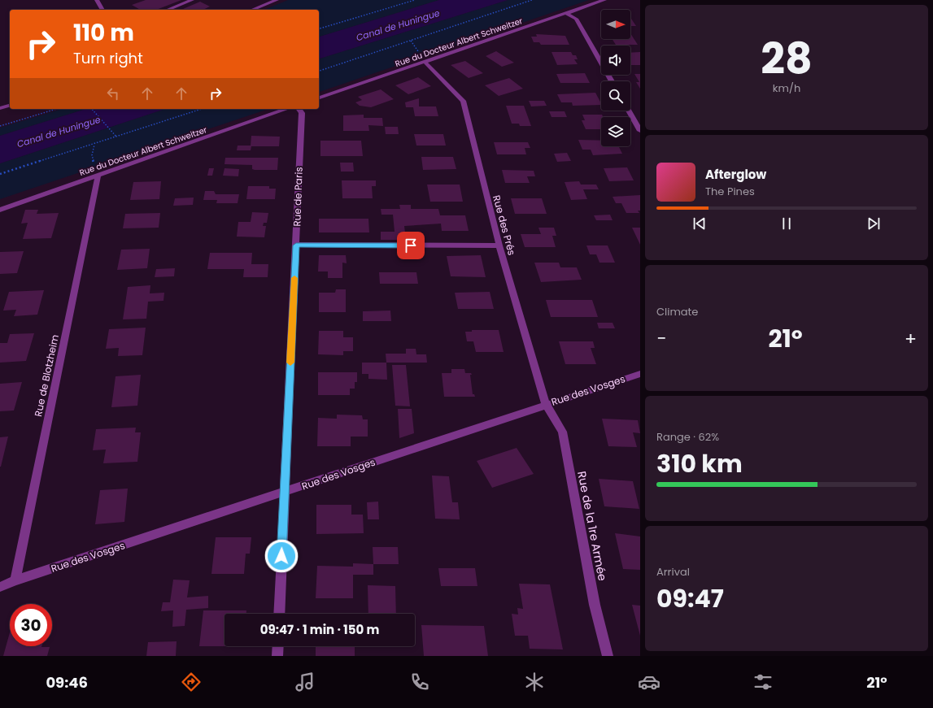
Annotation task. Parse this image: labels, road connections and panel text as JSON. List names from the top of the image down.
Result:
{
  "streets": {
    "street": [
      "Rue du Docteur Albert Schweitzer",
      "Rue de Paris",
      "Rue des Prés",
      "Rue de Blotzheim",
      "Rue des Vosges",
      "Rue de la 1re Armée"
    ]
  },
  "crossings": [
    ["Rue du Docteur Albert Schweitzer", "Rue des Prés"],
    ["Rue du Docteur Albert Schweitzer", "Rue de Blotzheim"],
    ["Rue de Paris", "Rue des Vosges"],
    ["Rue des Prés", "Rue des Vosges"],
    ["Rue des Prés", "Rue de la 1re Armée"],
    ["Rue de Blotzheim", "Rue des Vosges"],
    ["Rue des Vosges", "Rue de la 1re Armée"]
  ],
  "water": ["Canal de Huningue"],
  "north": "right",
  "page": {
    "tile": [
      ["28", "km/h"],
      "Climate",
      ["Range · 62%", "310 km"],
      ["Arrival", "09:47"]
    ],
    "turn": ["110 m", "Turn right"],
    "song": ["Afterglow", "The Pines"],
    "heat": ["−", "21°", "+"],
    "limit": "30",
    "trip": "09:47 · 1 min · 150 m",
    "tabs": ["09:46", "21°"]
  }
}
